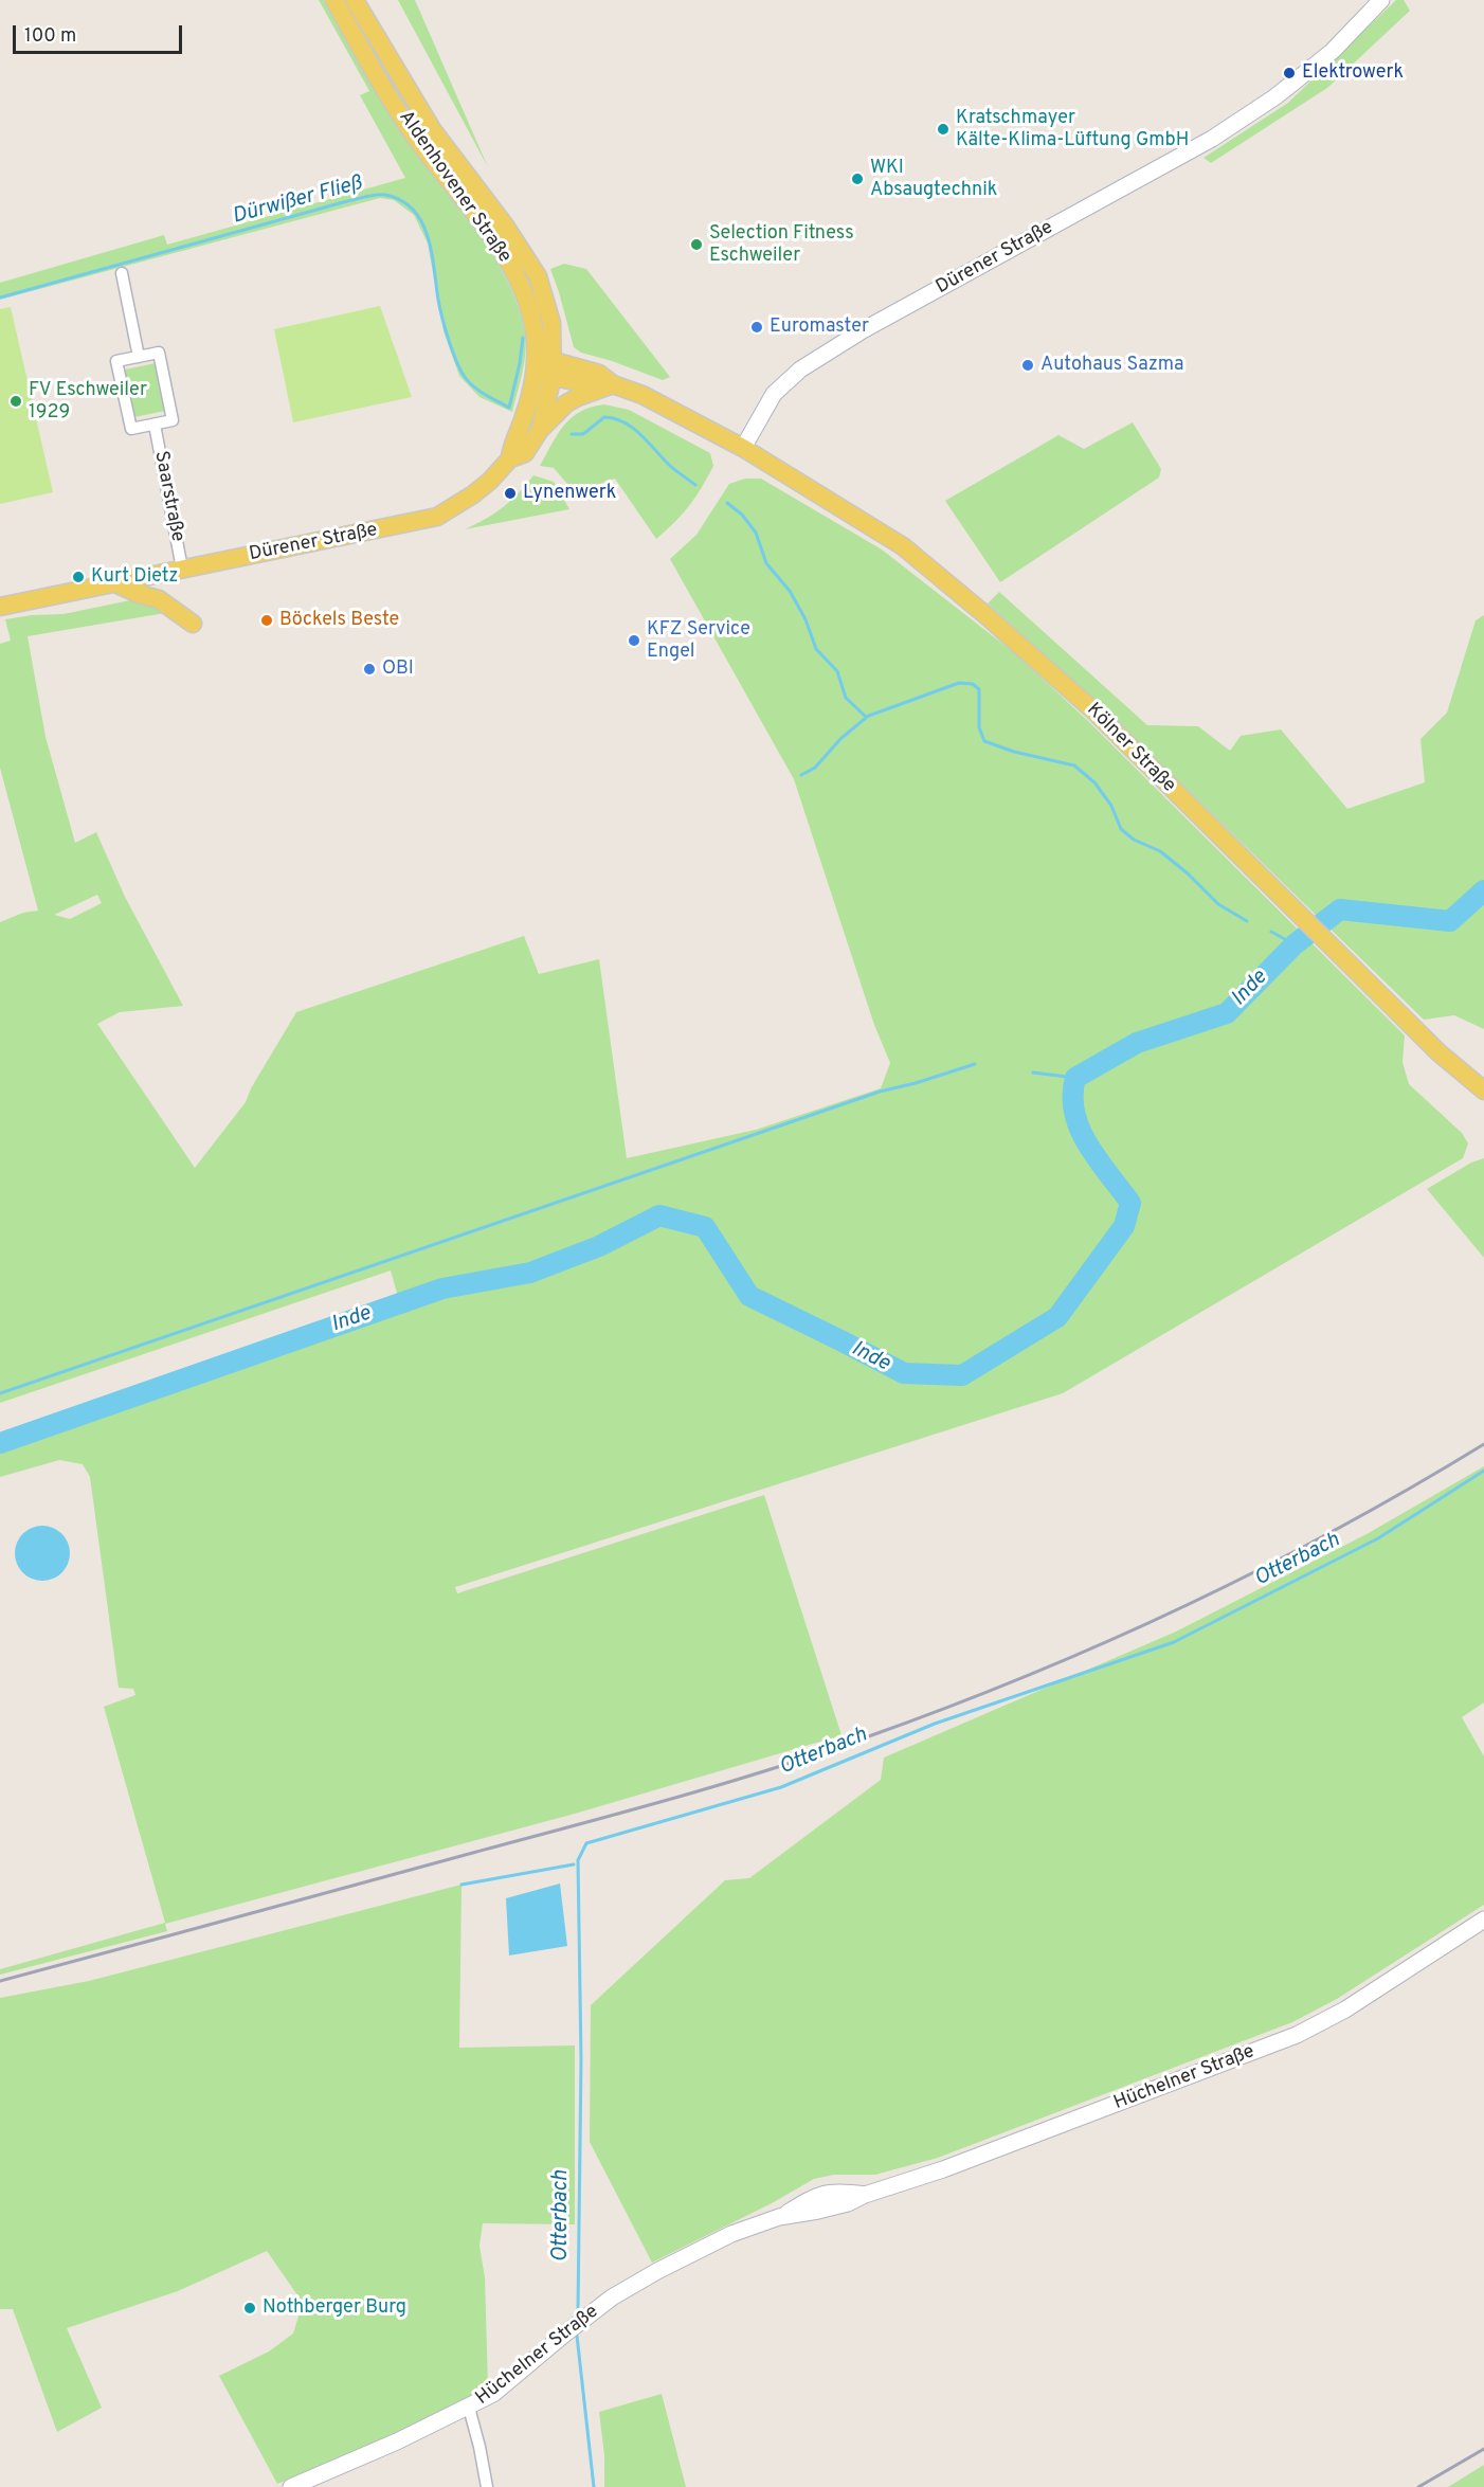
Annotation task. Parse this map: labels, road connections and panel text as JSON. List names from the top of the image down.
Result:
{
  "streets": {
    "main road": ["Aldenhovener Straße", "Dürener Straße", "Kölner Straße"],
    "street": ["Saarstraße", "Hüchelner Straße"]
  },
  "crossings": [
    ["Aldenhovener Straße", "Dürener Straße"],
    ["Dürener Straße", "Saarstraße"],
    ["Dürener Straße", "Kölner Straße"]
  ],
  "water": ["Dürwißer Fließ", "Inde", "Otterbach"],
  "places": [
    "Elektrowerk",
    "Kratschmayer Kälte-Klima-Lüftung GmbH",
    "WKI Absaugtechnik",
    "Selection Fitness Eschweiler",
    "Euromaster",
    "Autohaus Sazma",
    "FV Eschweiler 1929",
    "Lynenwerk",
    "Kurt Dietz",
    "Böckels Beste",
    "KFZ Service Engel",
    "OBI",
    "Nothberger Burg"
  ],
  "scale_bar": "100 m"
}
